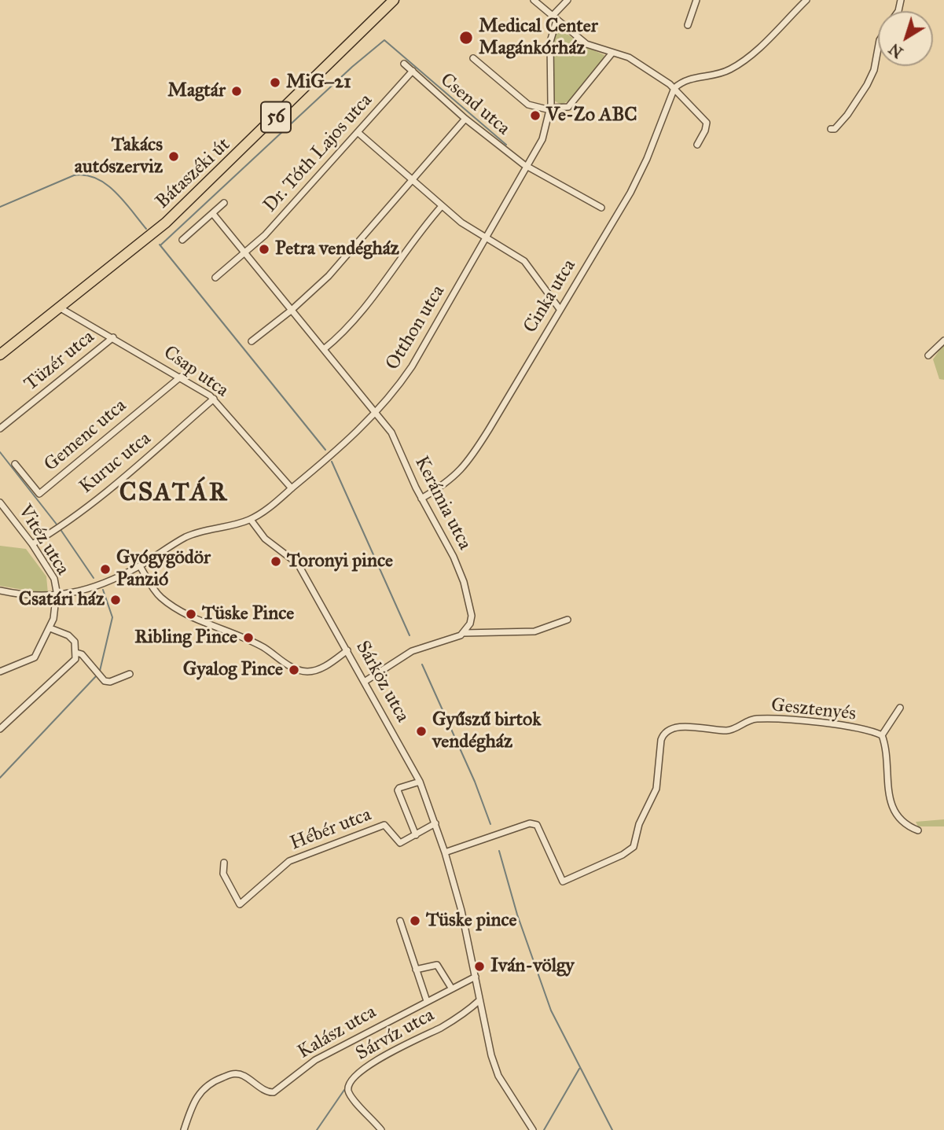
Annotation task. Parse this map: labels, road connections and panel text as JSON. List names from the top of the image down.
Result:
{
  "streets": {
    "main road": ["56", "Bátaszéki út"],
    "street": [
      "Csend utca",
      "Dr. Tóth Lajos utca",
      "Cinka utca",
      "Otthon utca",
      "Tüzér utca",
      "Csap utca",
      "Gemenc utca",
      "Kuruc utca",
      "Kerámia utca",
      "Vitéz utca",
      "Sárköz utca",
      "Gesztenyés",
      "Hébér utca",
      "Kalász utca",
      "Sárvíz utca"
    ]
  },
  "crossings": [
    ["Csend utca", "Dr. Tóth Lajos utca"],
    ["Csend utca", "Otthon utca"],
    ["Dr. Tóth Lajos utca", "Kerámia utca"],
    ["Bátaszéki út", "Csap utca"],
    ["Cinka utca", "Kerámia utca"],
    ["Otthon utca", "Csap utca"],
    ["Otthon utca", "Kerámia utca"],
    ["Otthon utca", "Sárköz utca"],
    ["Tüzér utca", "Csap utca"],
    ["Csap utca", "Gemenc utca"],
    ["Csap utca", "Kuruc utca"],
    ["Kuruc utca", "Vitéz utca"],
    ["Sárköz utca", "Gesztenyés"],
    ["Sárköz utca", "Kalász utca"],
    ["Sárköz utca", "Sárvíz utca"]
  ],
  "districts": ["CSATÁR"],
  "places": [
    "Medical Center Magánkórház",
    "MiG–21",
    "Magtár",
    "Ve-Zo ABC",
    "Takács autószerviz",
    "Petra vendégház",
    "Toronyi pince",
    "Gyógygödör Panzió",
    "Csatári ház",
    "Tüske Pince",
    "Ribling Pince",
    "Gyalog Pince",
    "Gyűszű birtok vendégház",
    "Tüske pince",
    "Iván-völgy"
  ],
  "north": "bottom left"
}
